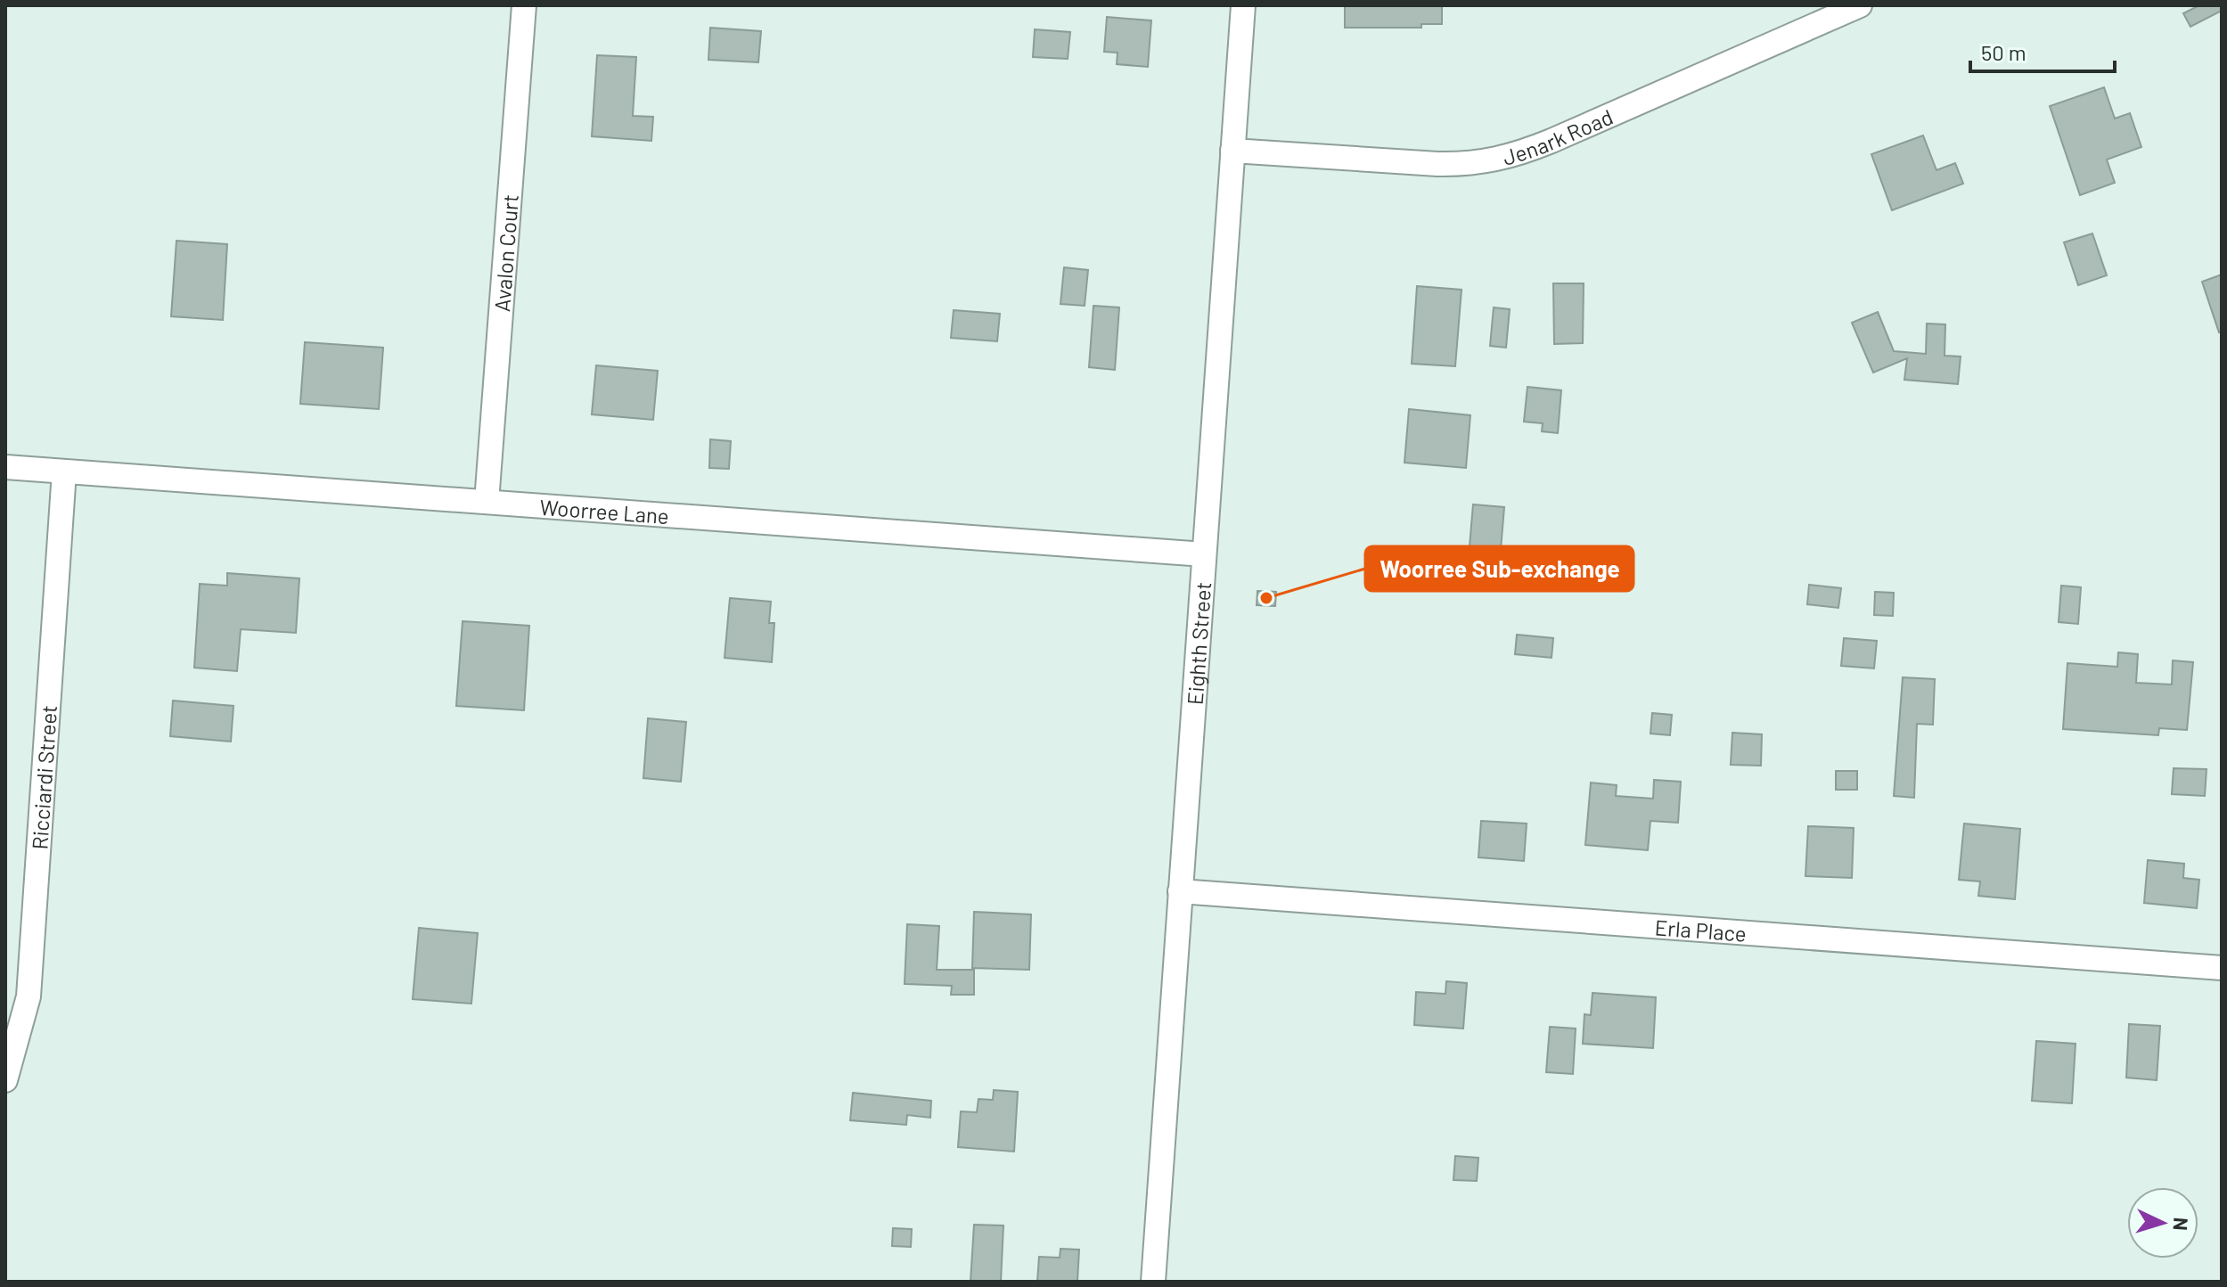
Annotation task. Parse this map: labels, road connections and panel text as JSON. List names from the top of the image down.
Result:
{
  "streets": {
    "street": [
      "Jenark Road",
      "Avalon Court",
      "Woorree Lane",
      "Eighth Street",
      "Ricciardi Street",
      "Erla Place"
    ]
  },
  "crossings": [
    ["Jenark Road", "Eighth Street"],
    ["Avalon Court", "Woorree Lane"],
    ["Woorree Lane", "Eighth Street"],
    ["Woorree Lane", "Ricciardi Street"],
    ["Eighth Street", "Erla Place"]
  ],
  "places": ["Woorree Sub-exchange"],
  "scale_bar": "50 m",
  "north": "right"
}
